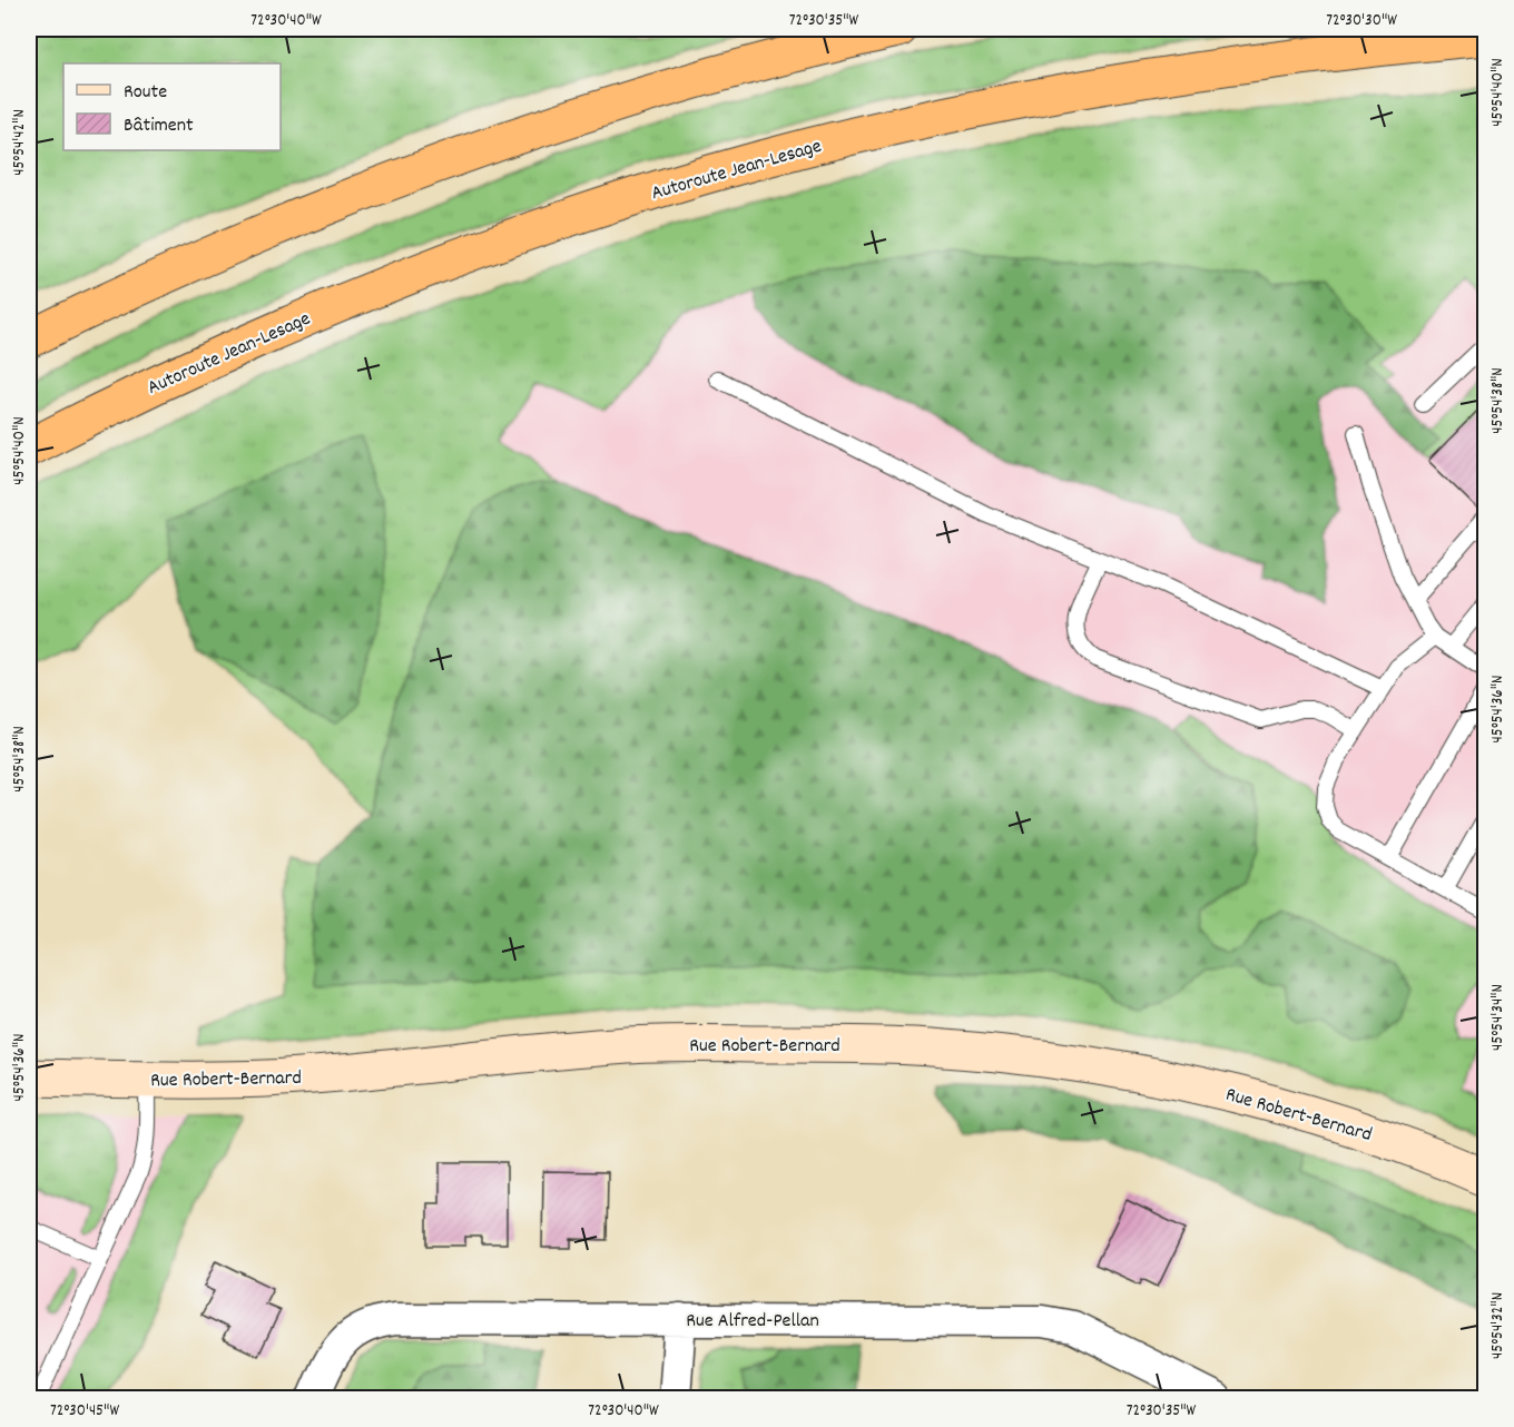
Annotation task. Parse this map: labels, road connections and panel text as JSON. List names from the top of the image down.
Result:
{
  "streets": {
    "highway": ["Autoroute Jean-Lesage"],
    "street": ["Rue Robert-Bernard", "Rue Alfred-Pellan"]
  },
  "legend": ["Route", "Bâtiment"],
  "coordinates": [
    "72°30'40\"W",
    "72°30'35\"W",
    "72°30'30\"W",
    "45°54'40\"N",
    "45°54'42\"N",
    "45°54'38\"N",
    "45°54'36\"N",
    "45°54'34\"N",
    "45°54'32\"N",
    "72°30'45\"W"
  ]
}
